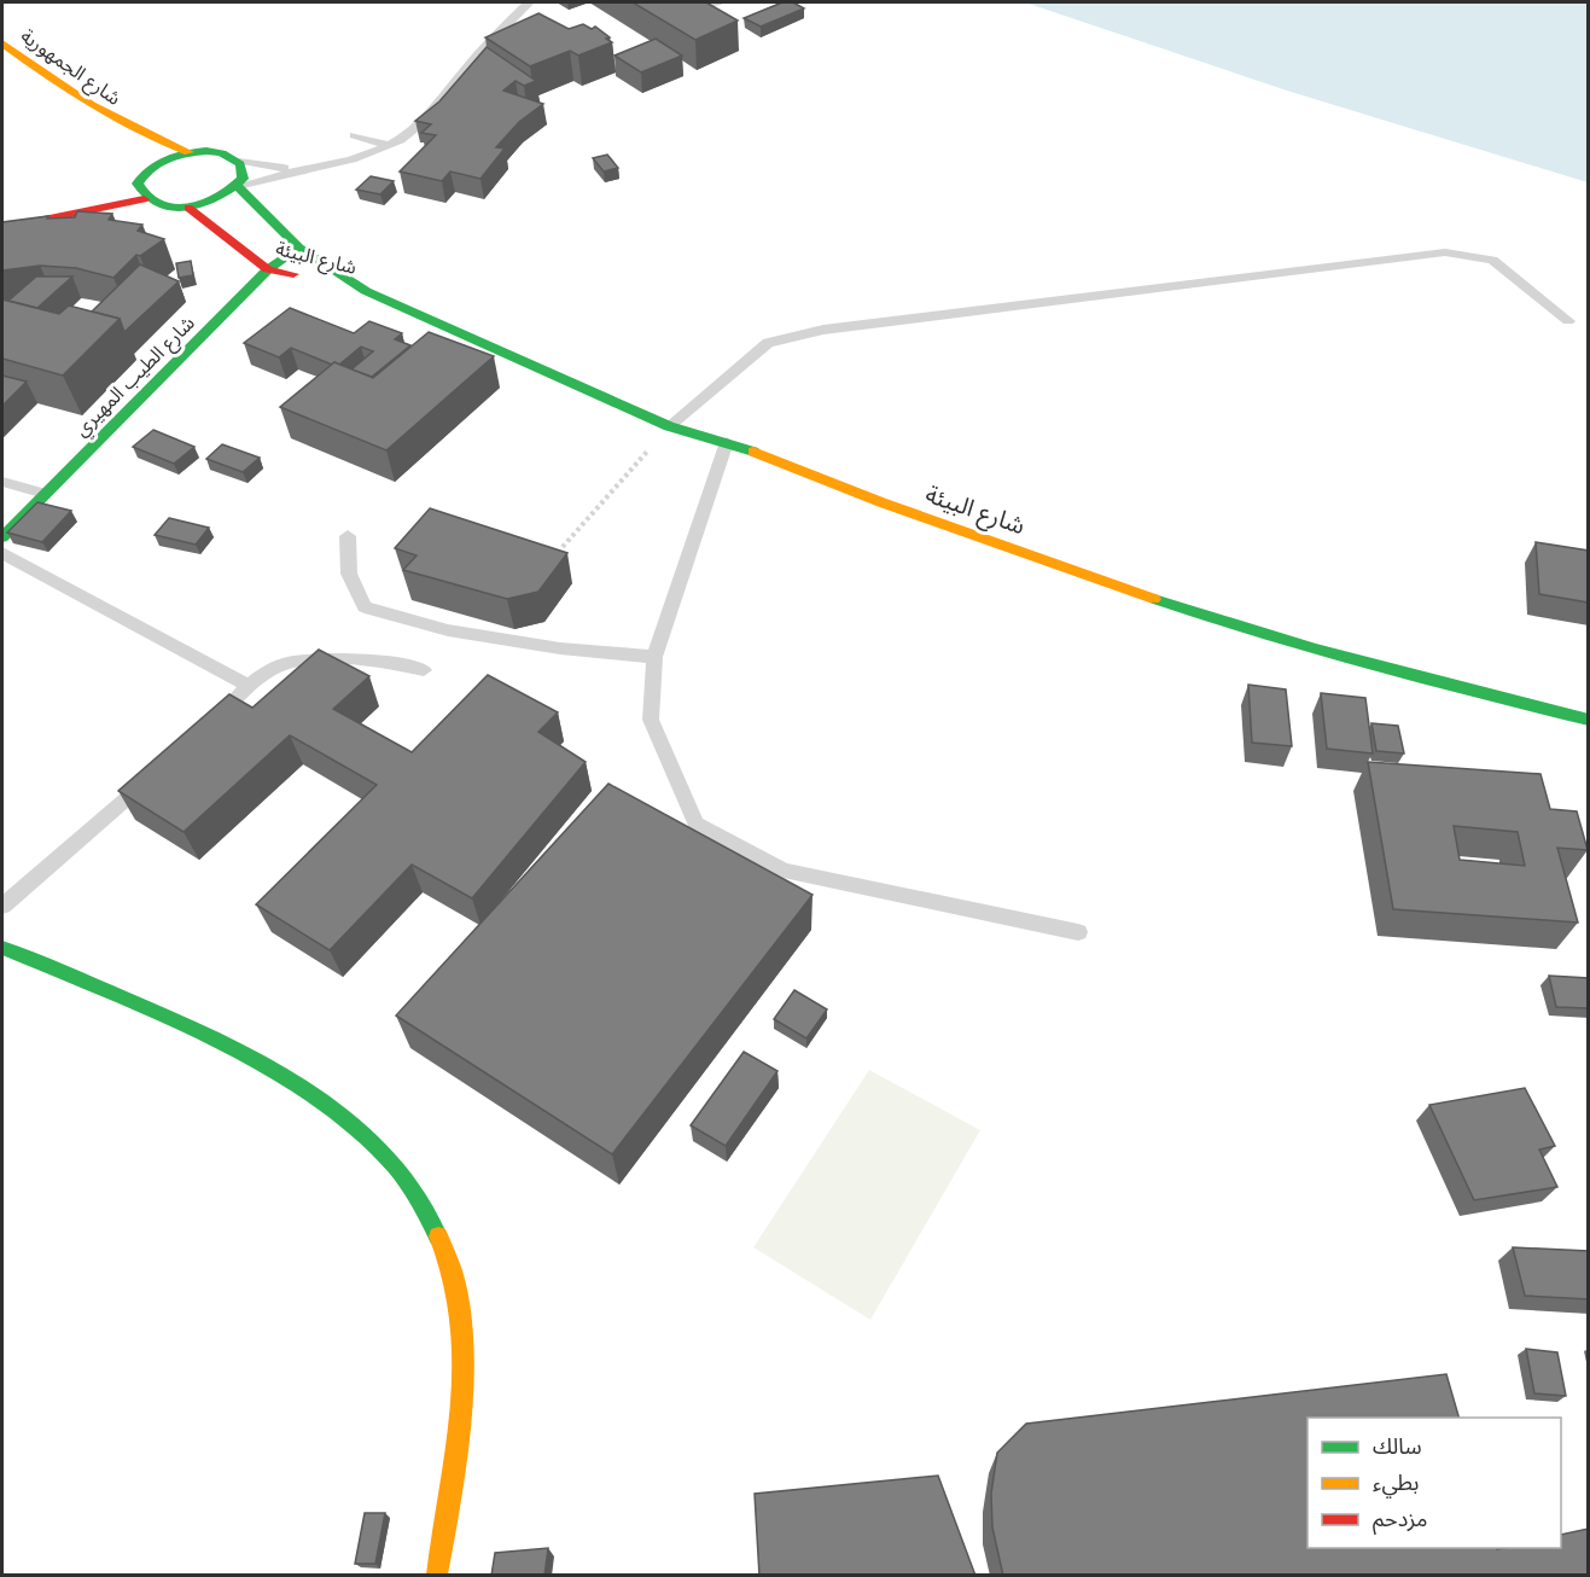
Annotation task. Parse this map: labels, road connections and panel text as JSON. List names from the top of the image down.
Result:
{
  "streets": {
    "main road": ["شارع الجمهورية", "شارع البيئة", "شارع الطيب المهيري"]
  },
  "crossings": [
    ["شارع البيئة", "شارع الطيب المهيري"]
  ],
  "legend": ["سالك", "بطيء", "مزدحم"]
}
